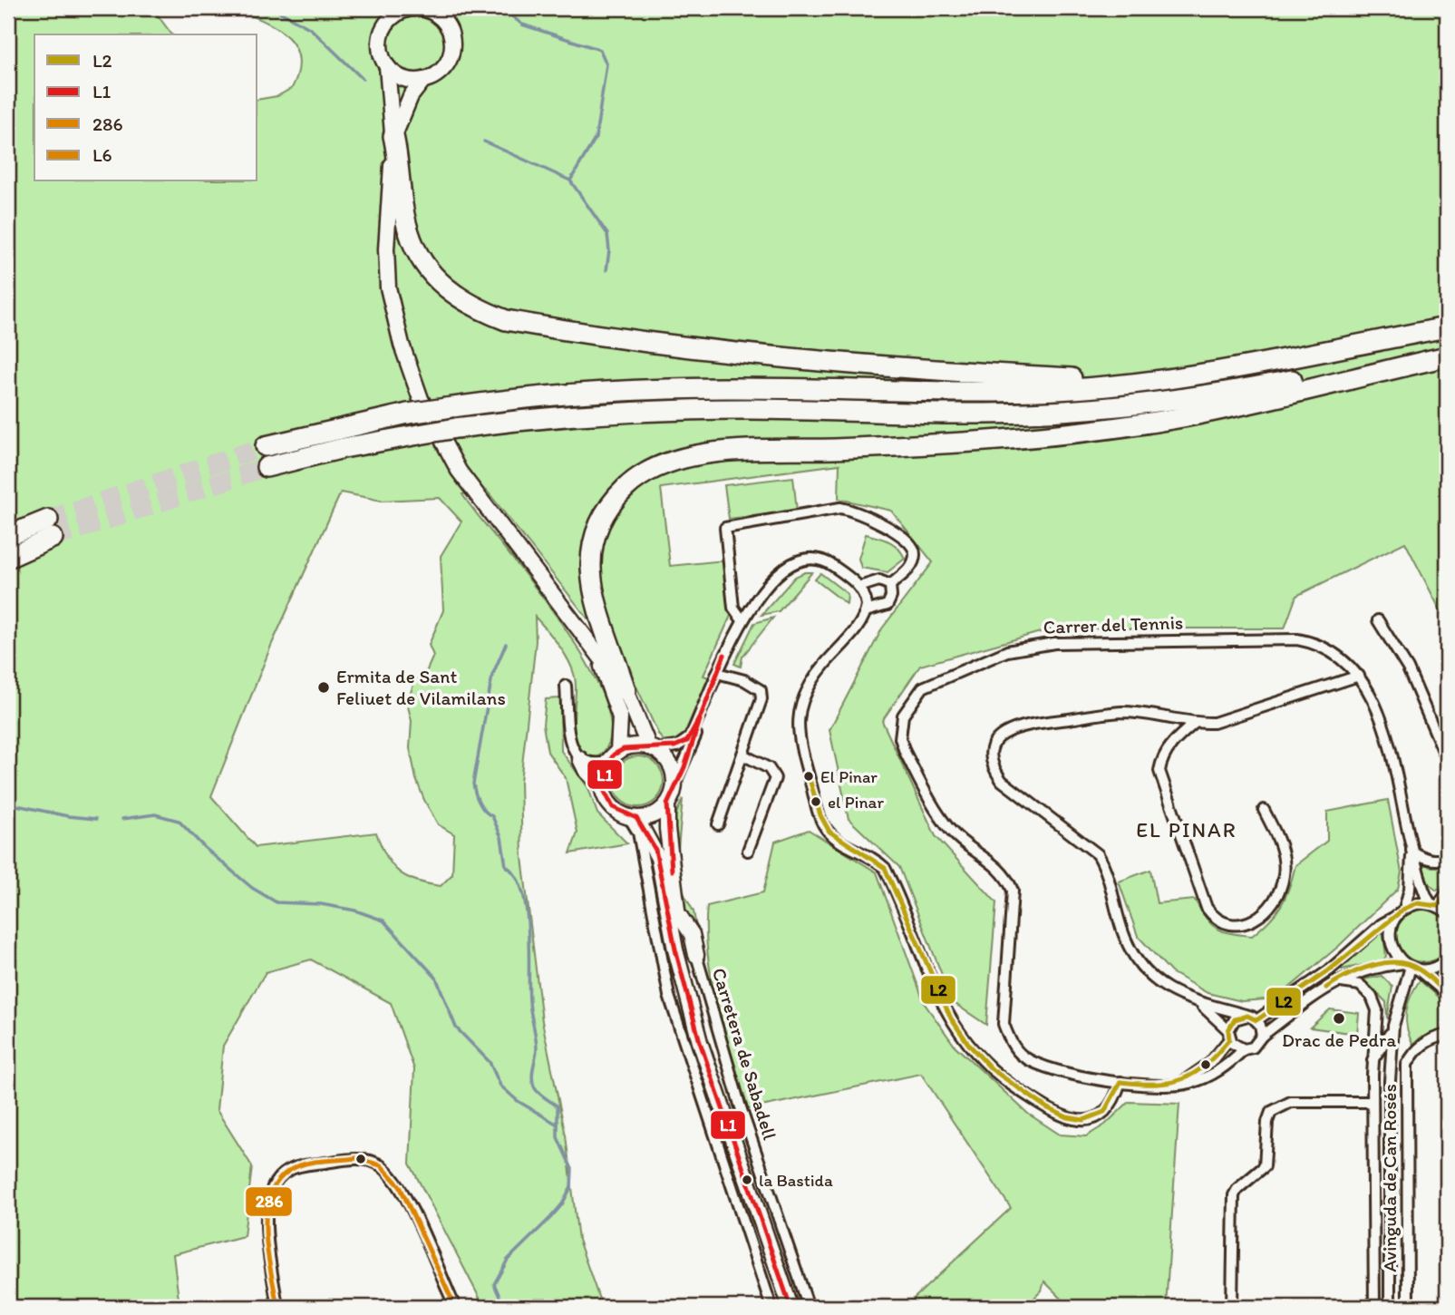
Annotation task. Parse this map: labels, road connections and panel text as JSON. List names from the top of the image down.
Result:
{
  "streets": {
    "street": ["Carrer del Tennis", "Carretera de Sabadell", "Avinguda de Can Rosés"]
  },
  "crossings": [
    ["Carrer del Tennis", "Avinguda de Can Rosés"]
  ],
  "districts": ["EL PINAR"],
  "places": [
    "Ermita de Sant Feliuet de Vilamilans",
    "El Pinar",
    "el Pinar",
    "Drac de Pedra",
    "la Bastida"
  ],
  "lines": [
    "transit line L1",
    "transit line L2",
    "transit line 286",
    "transit line L6"
  ],
  "legend": [
    "L2",
    "L1",
    "286",
    "L6"
  ]
}
